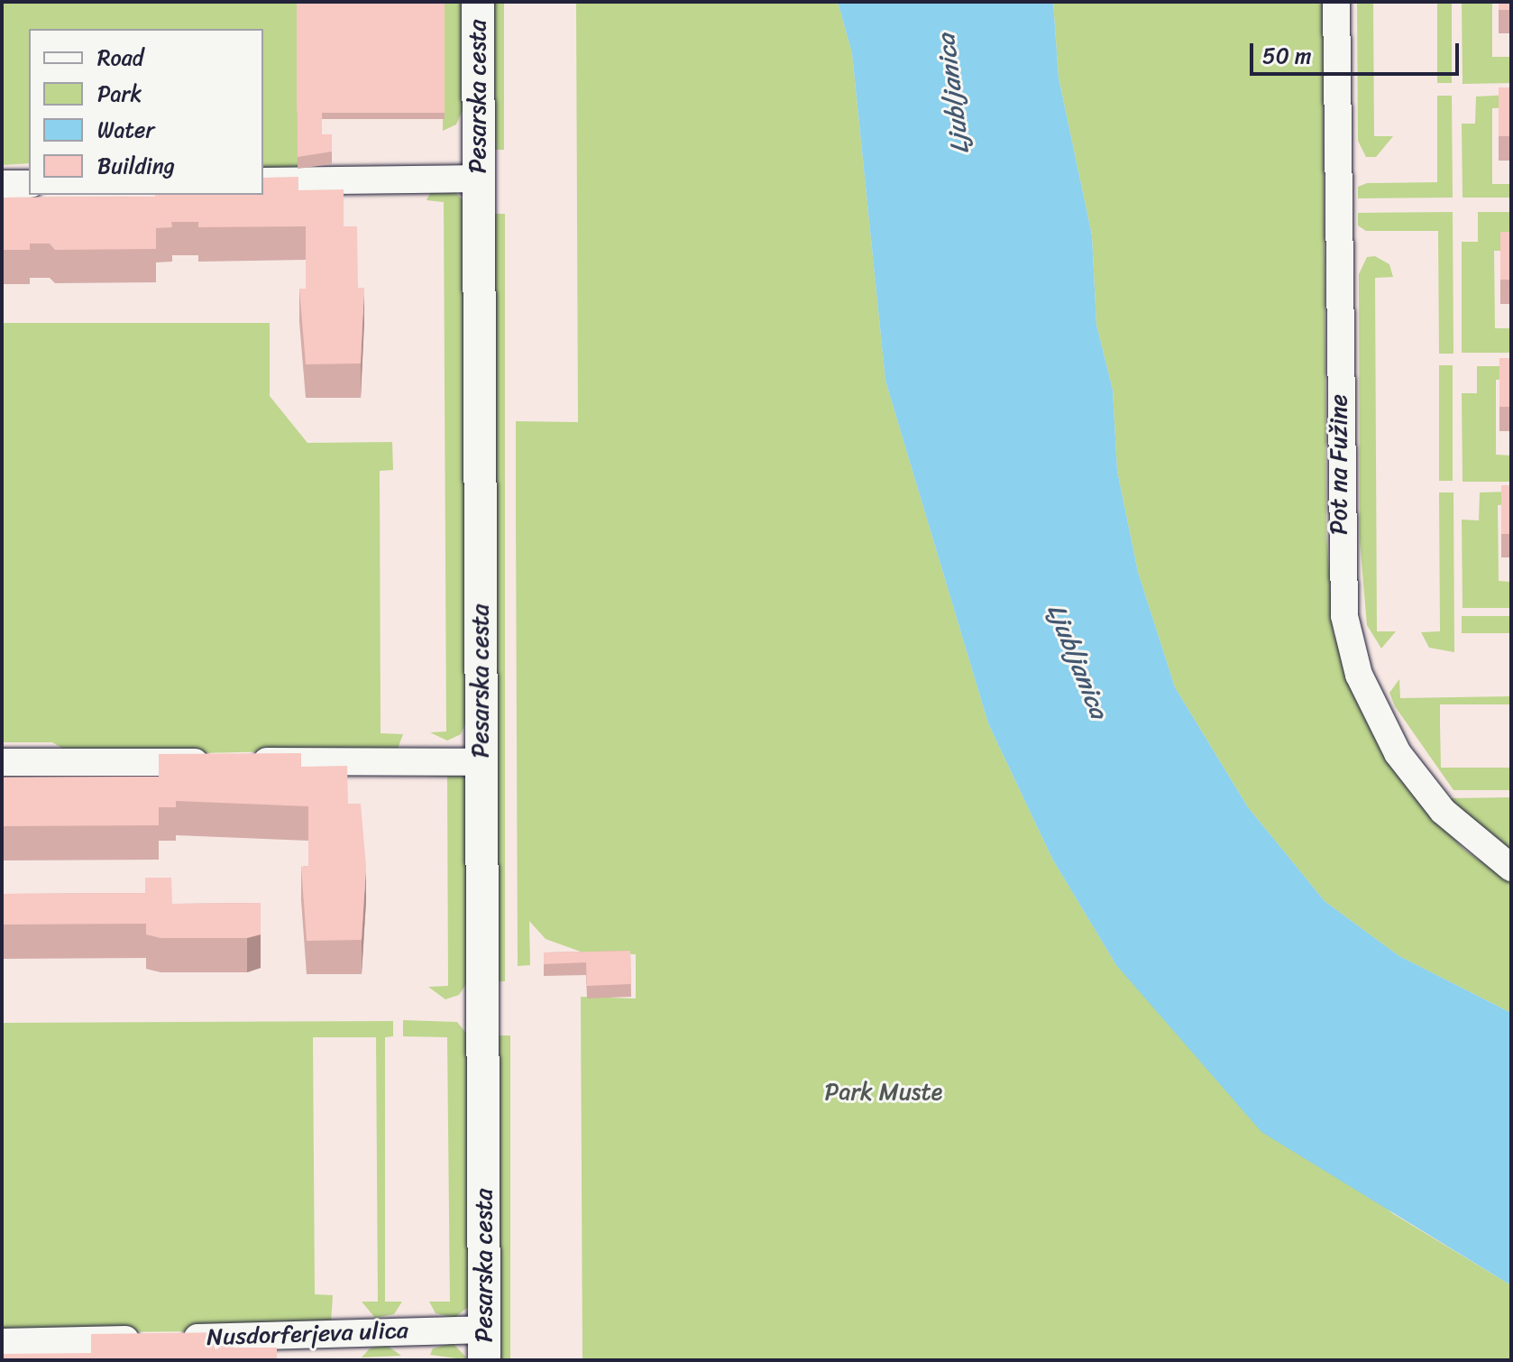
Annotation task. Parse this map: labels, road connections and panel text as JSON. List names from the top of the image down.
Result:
{
  "streets": {
    "street": ["Pesarska cesta", "Pot na Fužine", "Nusdorferjeva ulica"]
  },
  "crossings": [
    ["Pesarska cesta", "Nusdorferjeva ulica"]
  ],
  "water": ["Ljubljanica"],
  "parks": ["Park Muste"],
  "legend": [
    "Road",
    "Park",
    "Water",
    "Building"
  ],
  "scale_bar": "50 m"
}
